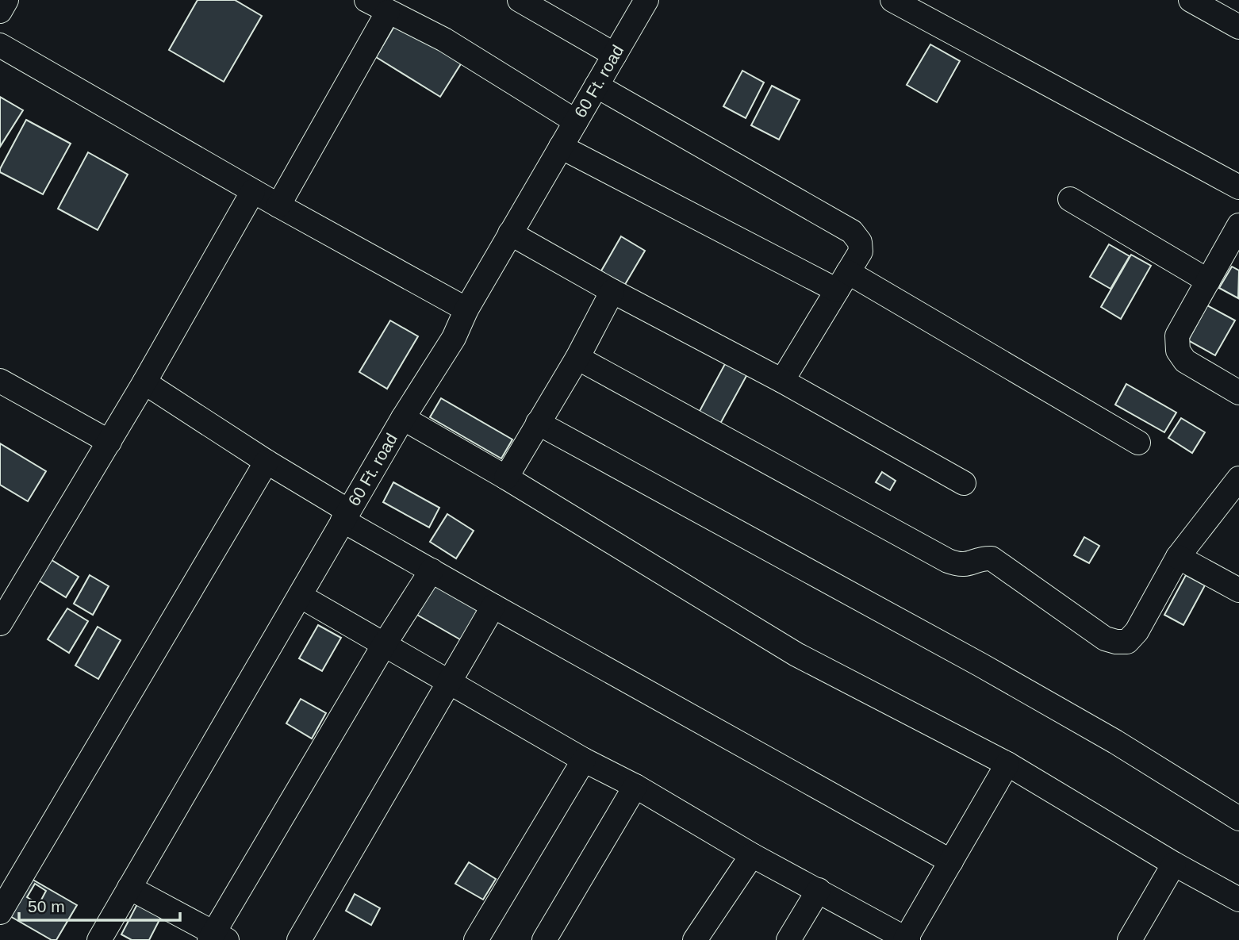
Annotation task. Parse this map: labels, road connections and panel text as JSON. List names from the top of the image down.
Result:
{
  "streets": {
    "street": ["60 Ft. road"]
  },
  "scale_bar": "50 m"
}
